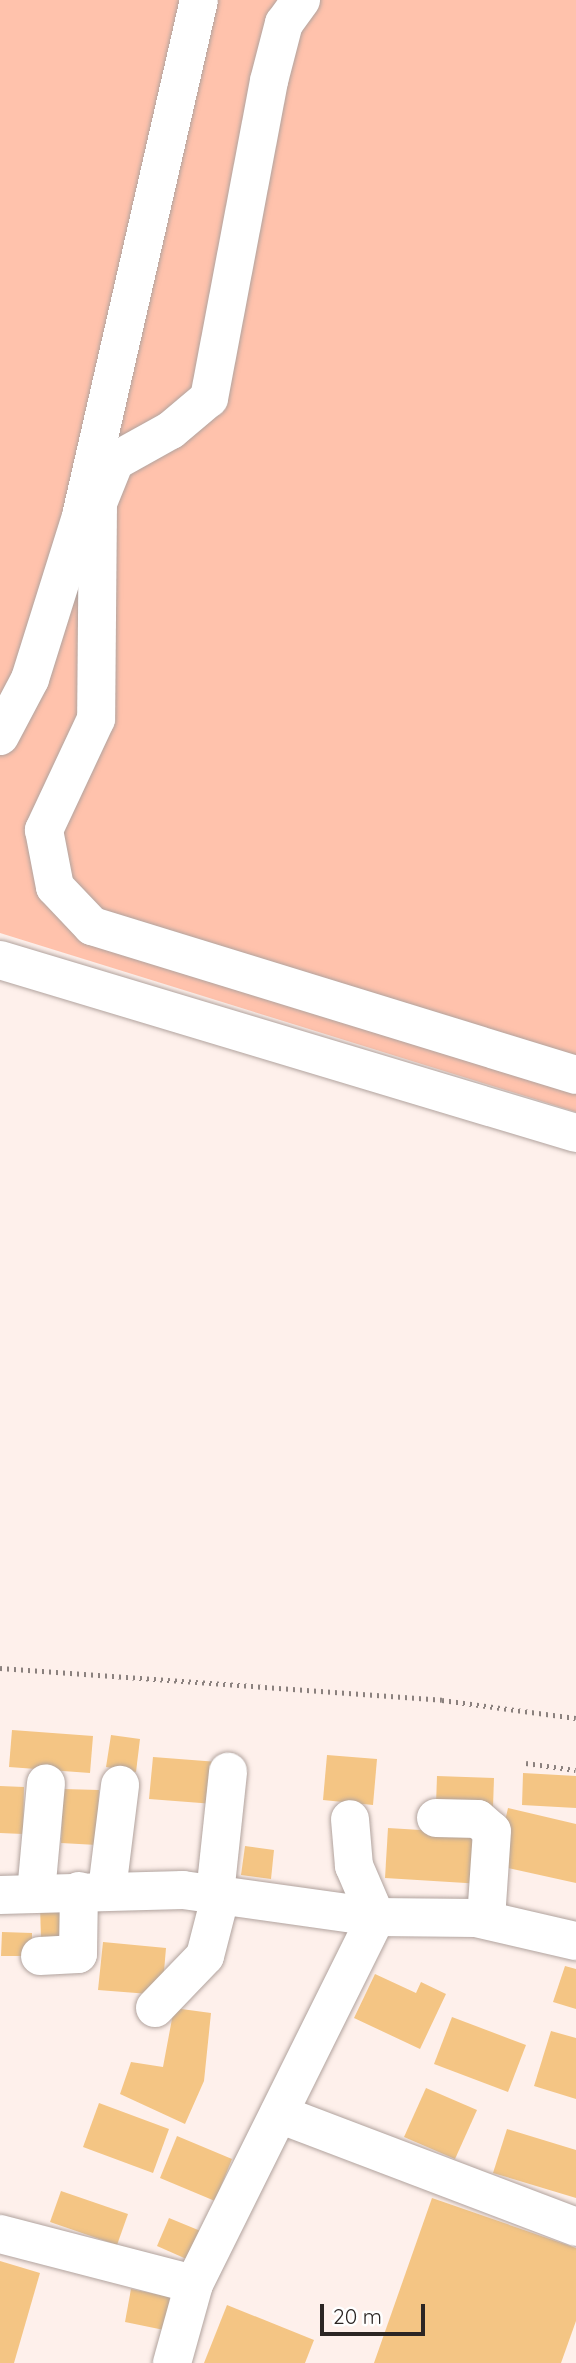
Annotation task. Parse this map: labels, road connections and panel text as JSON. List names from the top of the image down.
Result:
{
  "scale_bar": "20 m"
}
